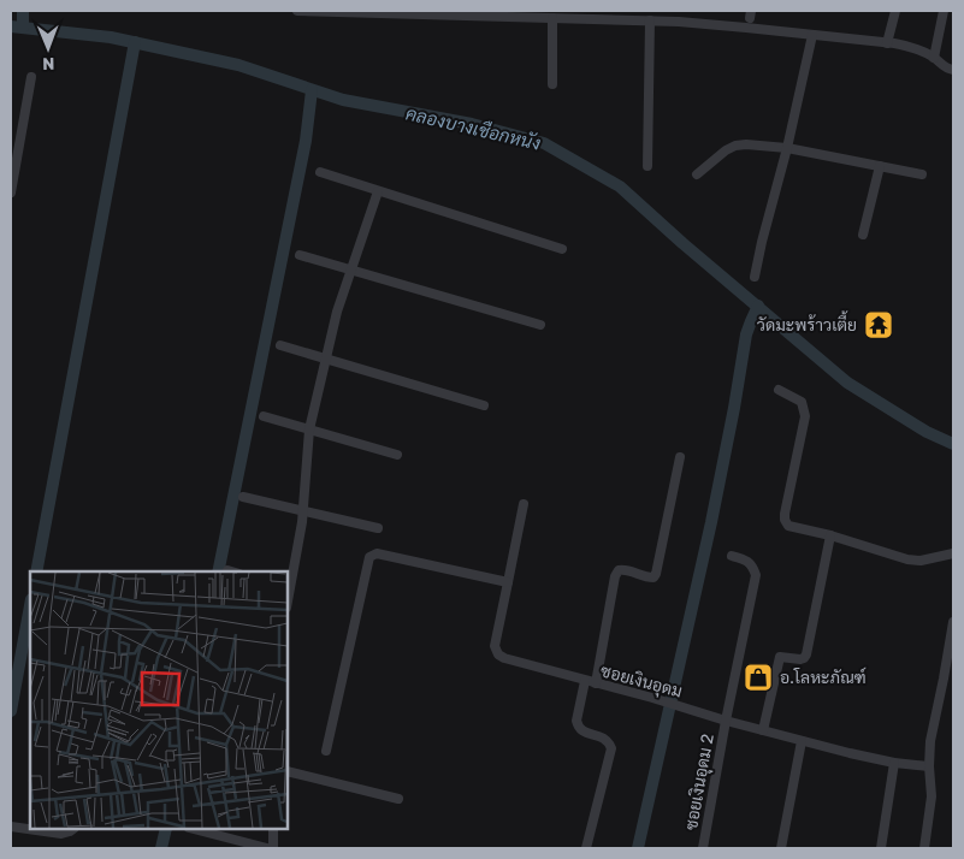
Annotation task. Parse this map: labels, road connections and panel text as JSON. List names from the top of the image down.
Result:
{
  "streets": {
    "street": ["ซอยเงินอุดม", "ซอยเงินอุดม 2"]
  },
  "crossings": [
    ["ซอยเงินอุดม", "ซอยเงินอุดม 2"]
  ],
  "water": ["คลองบางเชือกหนัง"],
  "places": {
    "temple": ["วัดมะพร้าวเตี้ย"],
    "shop": ["อ.โลหะภัณฑ์"]
  },
  "north": "bottom"
}
